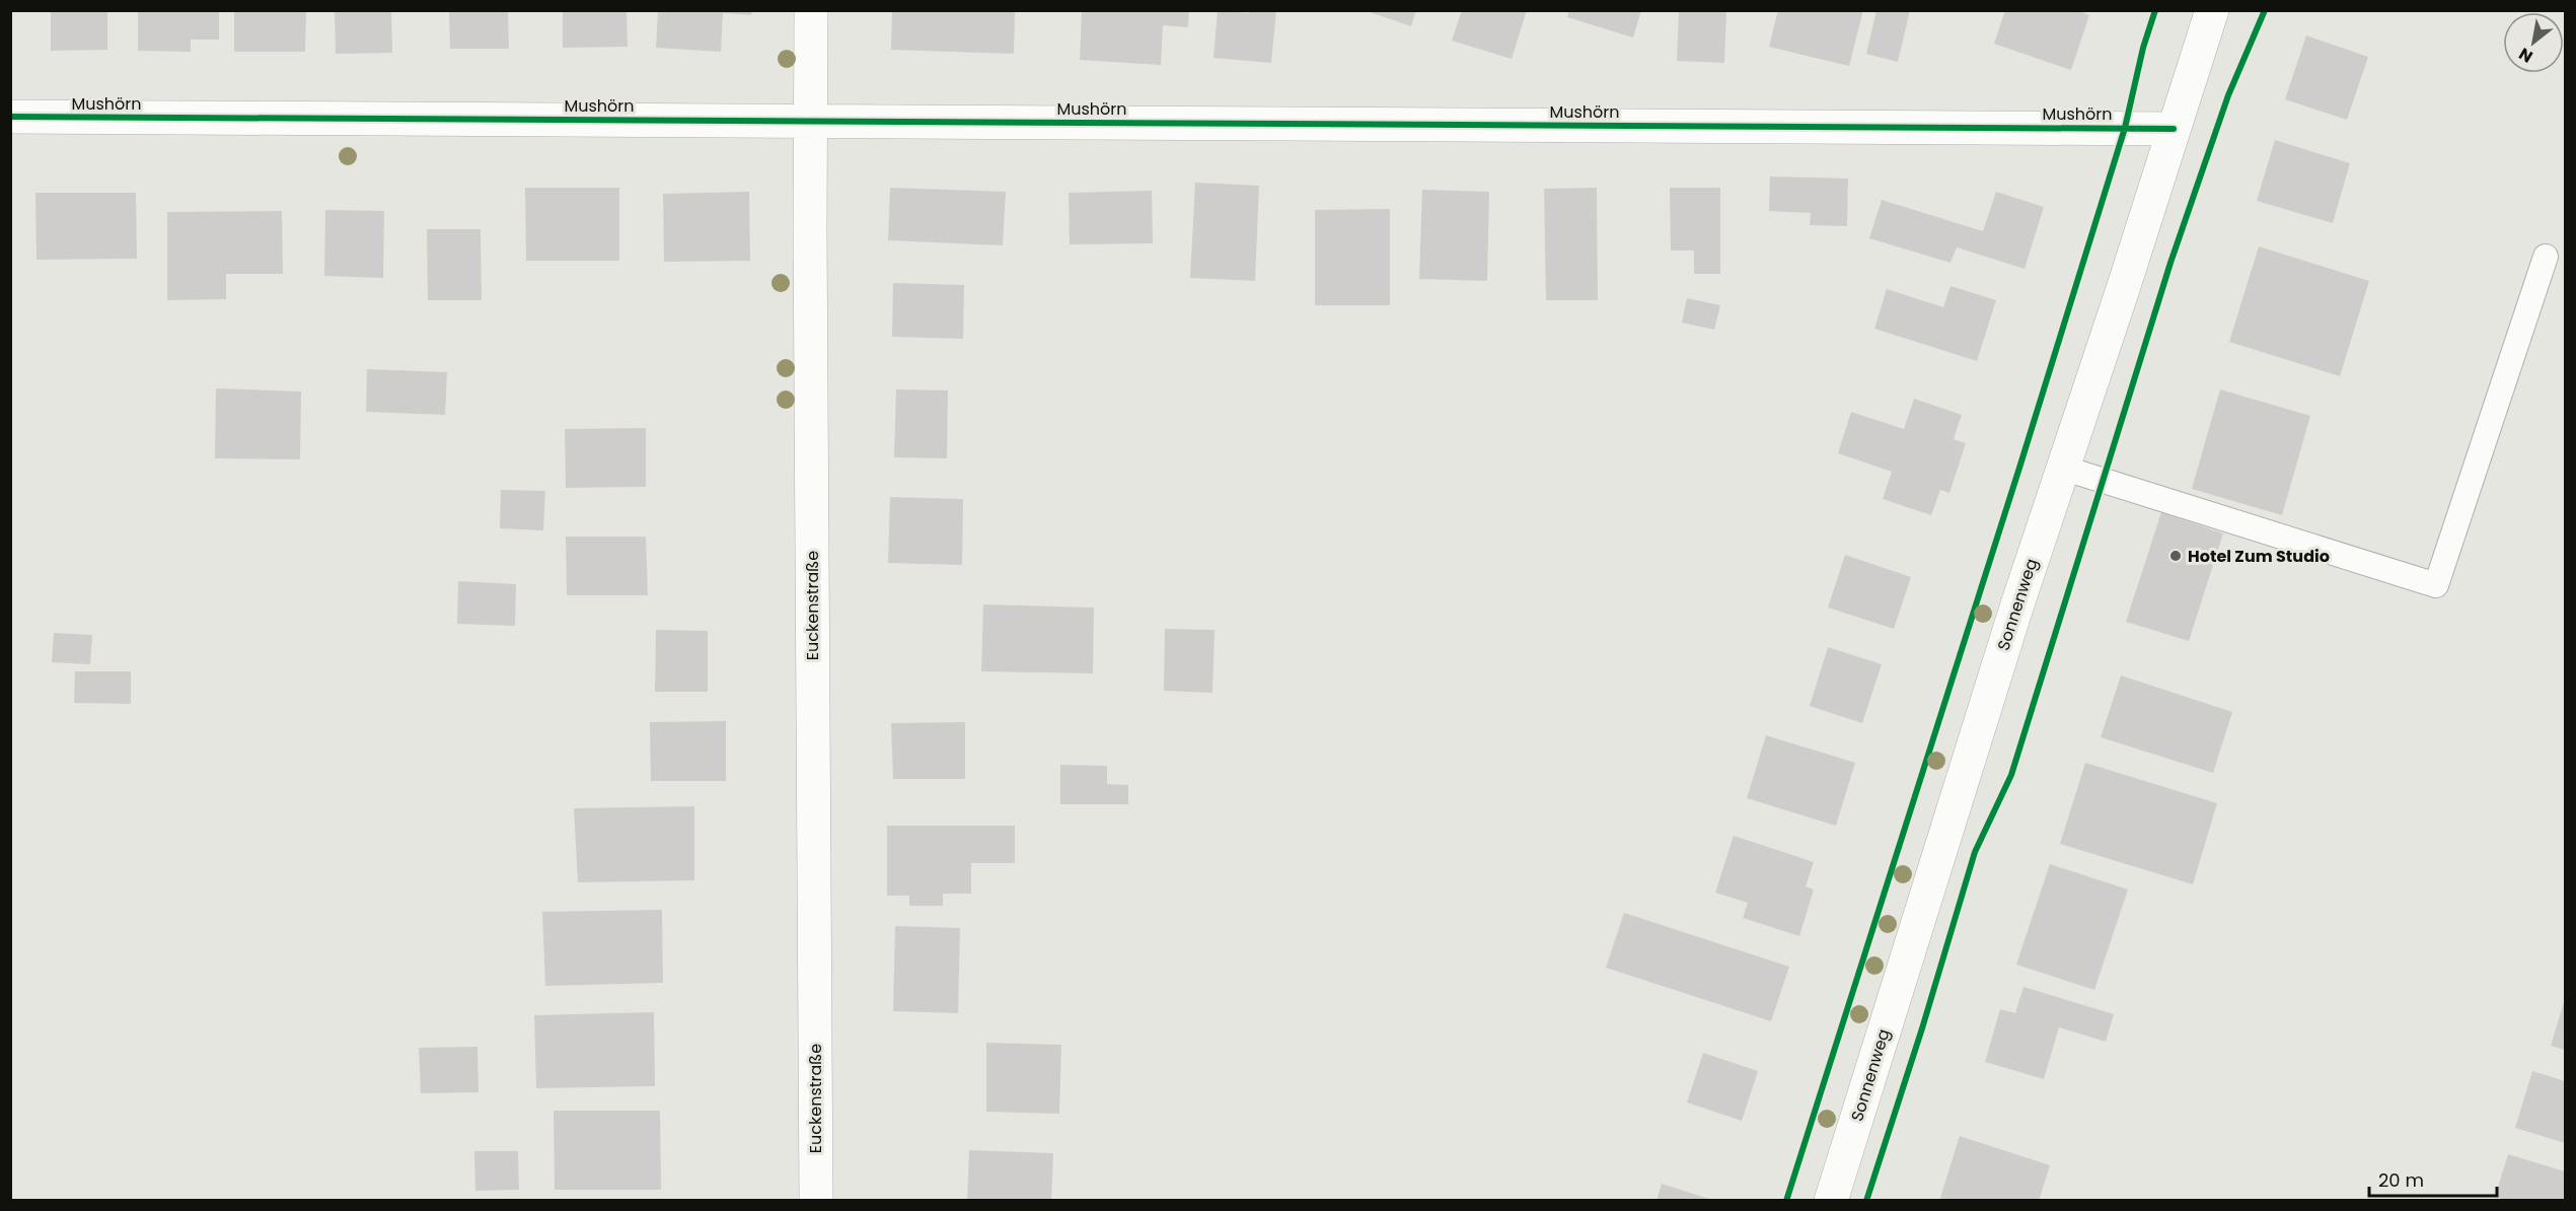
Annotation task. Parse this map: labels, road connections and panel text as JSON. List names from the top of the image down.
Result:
{
  "streets": {
    "street": ["Mushörn", "Sonnenweg", "Euckenstraße"]
  },
  "crossings": [
    ["Mushörn", "Sonnenweg"],
    ["Mushörn", "Euckenstraße"]
  ],
  "places": ["Hotel Zum Studio"],
  "scale_bar": "20 m",
  "north": "bottom left"
}
